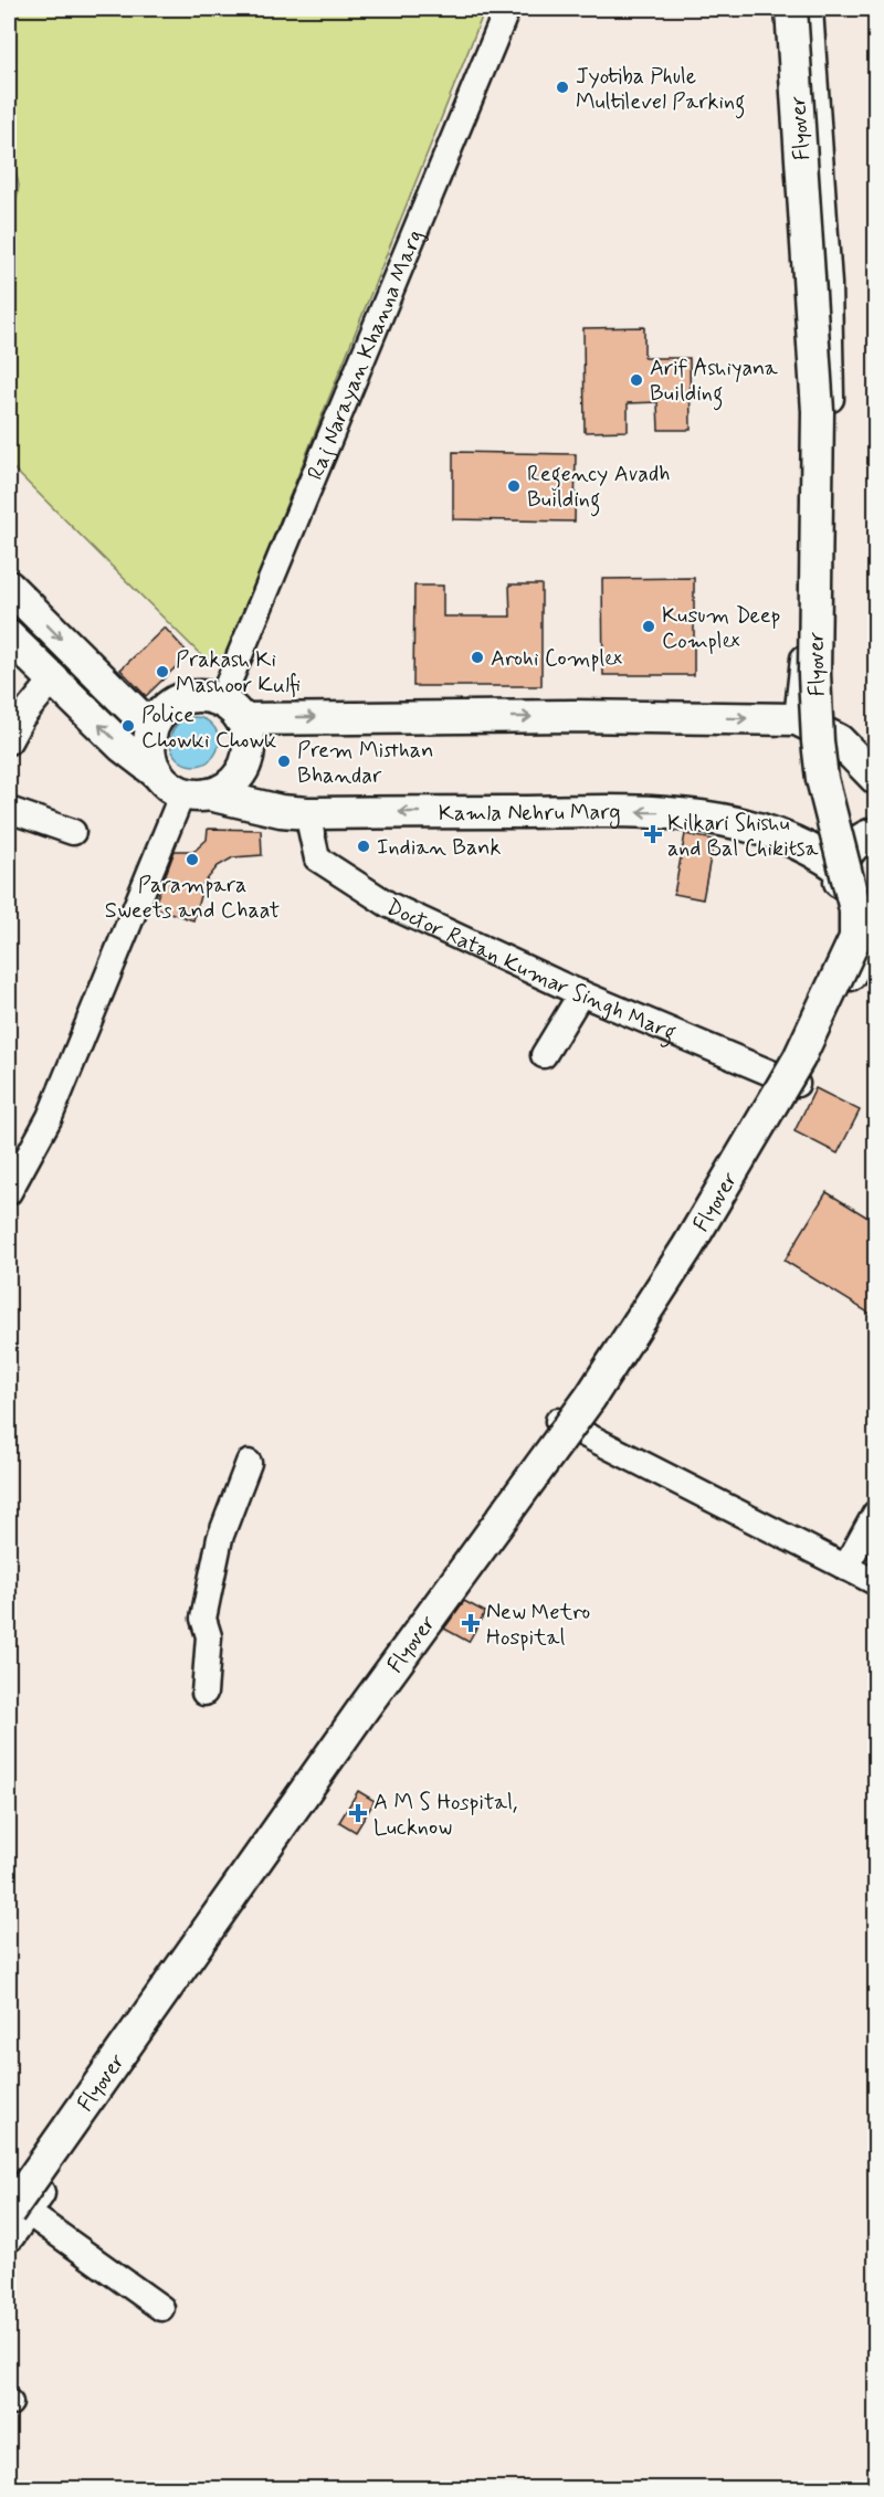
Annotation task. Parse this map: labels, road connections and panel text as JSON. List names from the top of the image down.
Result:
{
  "streets": {
    "main road": ["Flyover", "Kamla Nehru Marg"],
    "street": ["Raj Narayan Khanna Marg", "Doctor Ratan Kumar Singh Marg"]
  },
  "crossings": [
    ["Raj Narayan Khanna Marg", "Kamla Nehru Marg"],
    ["Kamla Nehru Marg", "Doctor Ratan Kumar Singh Marg"]
  ],
  "places": {
    "other": [
      "Jyotiba Phule Multilevel Parking",
      "Arif Ashiyana Building",
      "Regency Avadh Building",
      "Kusum Deep Complex",
      "Arohi Complex",
      "Prakash Ki Mashoor Kulfi",
      "Police Chowki Chowk",
      "Prem Misthan Bhandar",
      "Indian Bank",
      "Parampara Sweets and Chaat"
    ],
    "health": ["Kilkari Shishu and Bal Chikitsa", "New Metro Hospital", "A M S Hospital, Lucknow"]
  }
}
